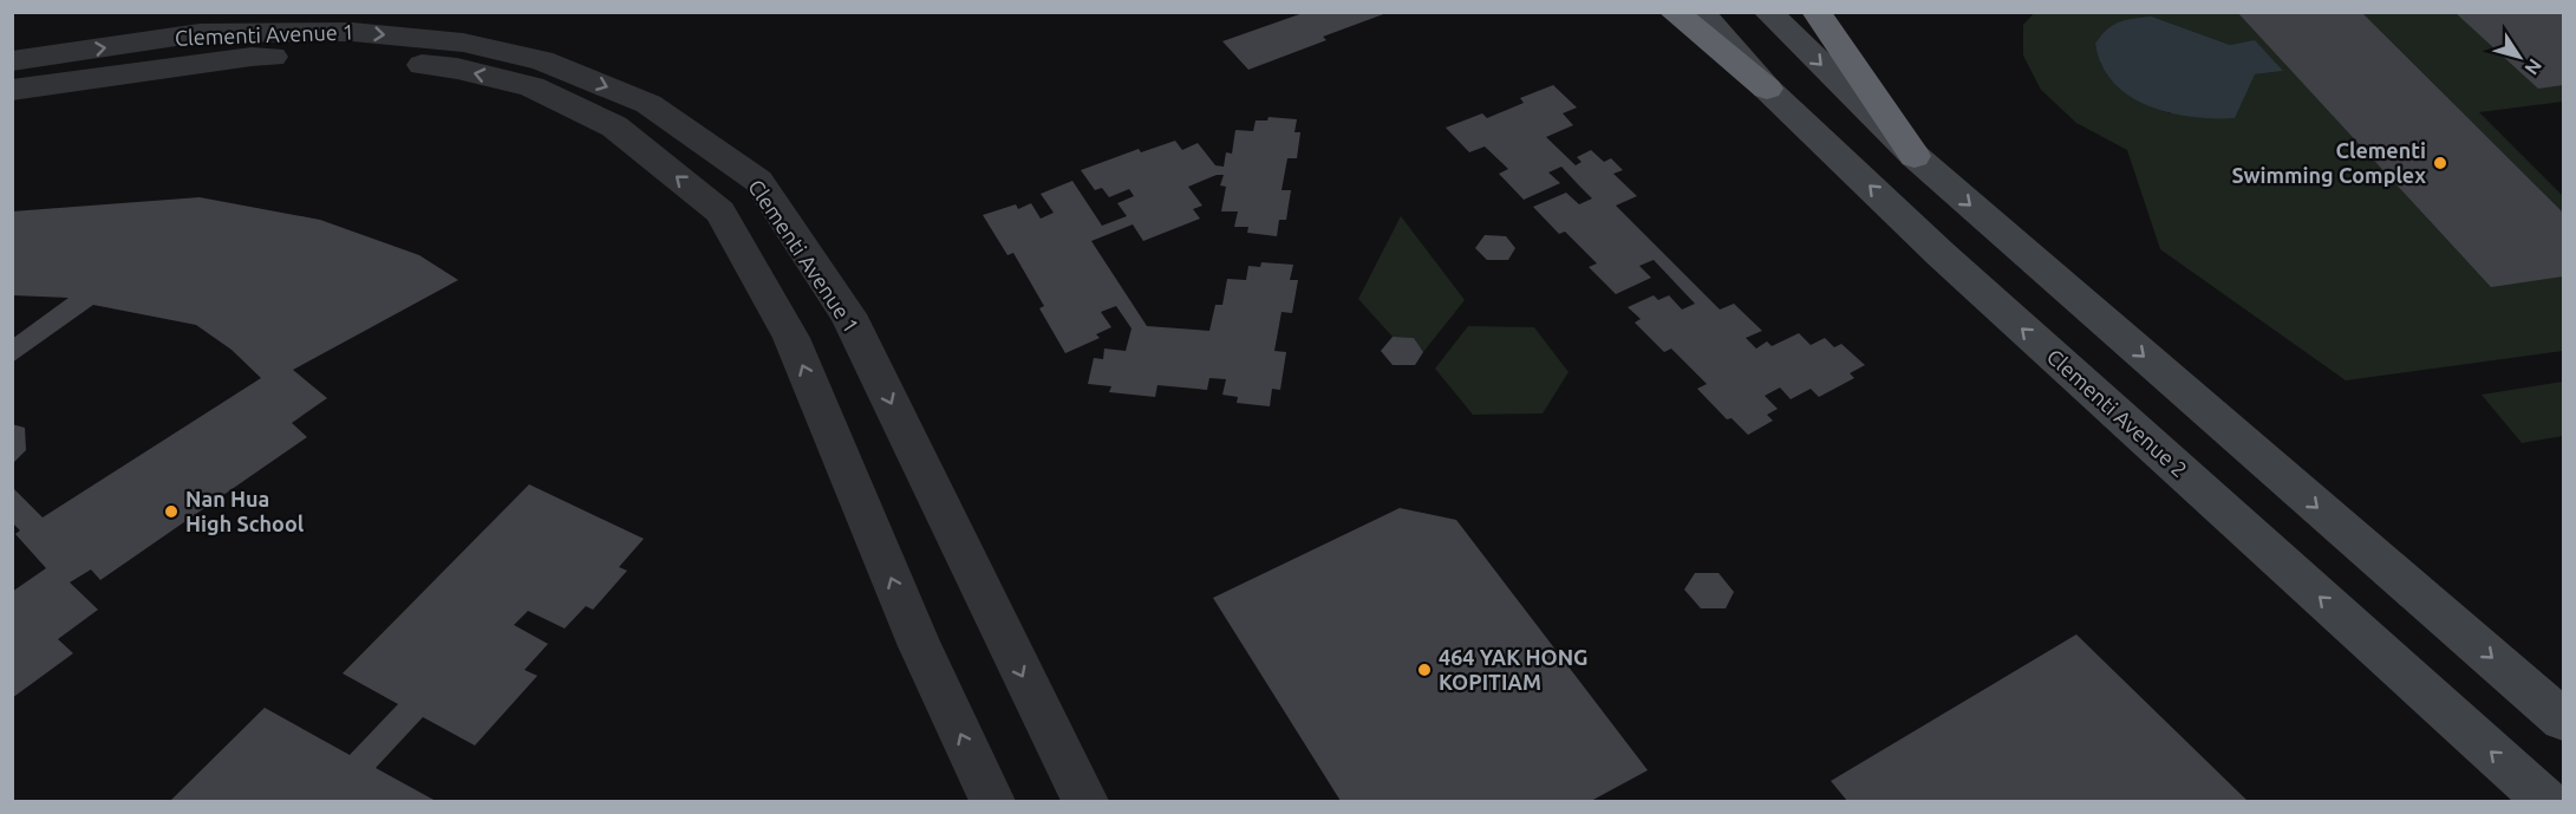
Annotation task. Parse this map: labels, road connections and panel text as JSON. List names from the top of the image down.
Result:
{
  "streets": {
    "main road": ["Clementi Avenue 2"],
    "street": ["Clementi Avenue 1"]
  },
  "places": ["Clementi Swimming Complex", "Nan Hua High School", "464 YAK HONG KOPITIAM"],
  "north": "bottom right"
}
